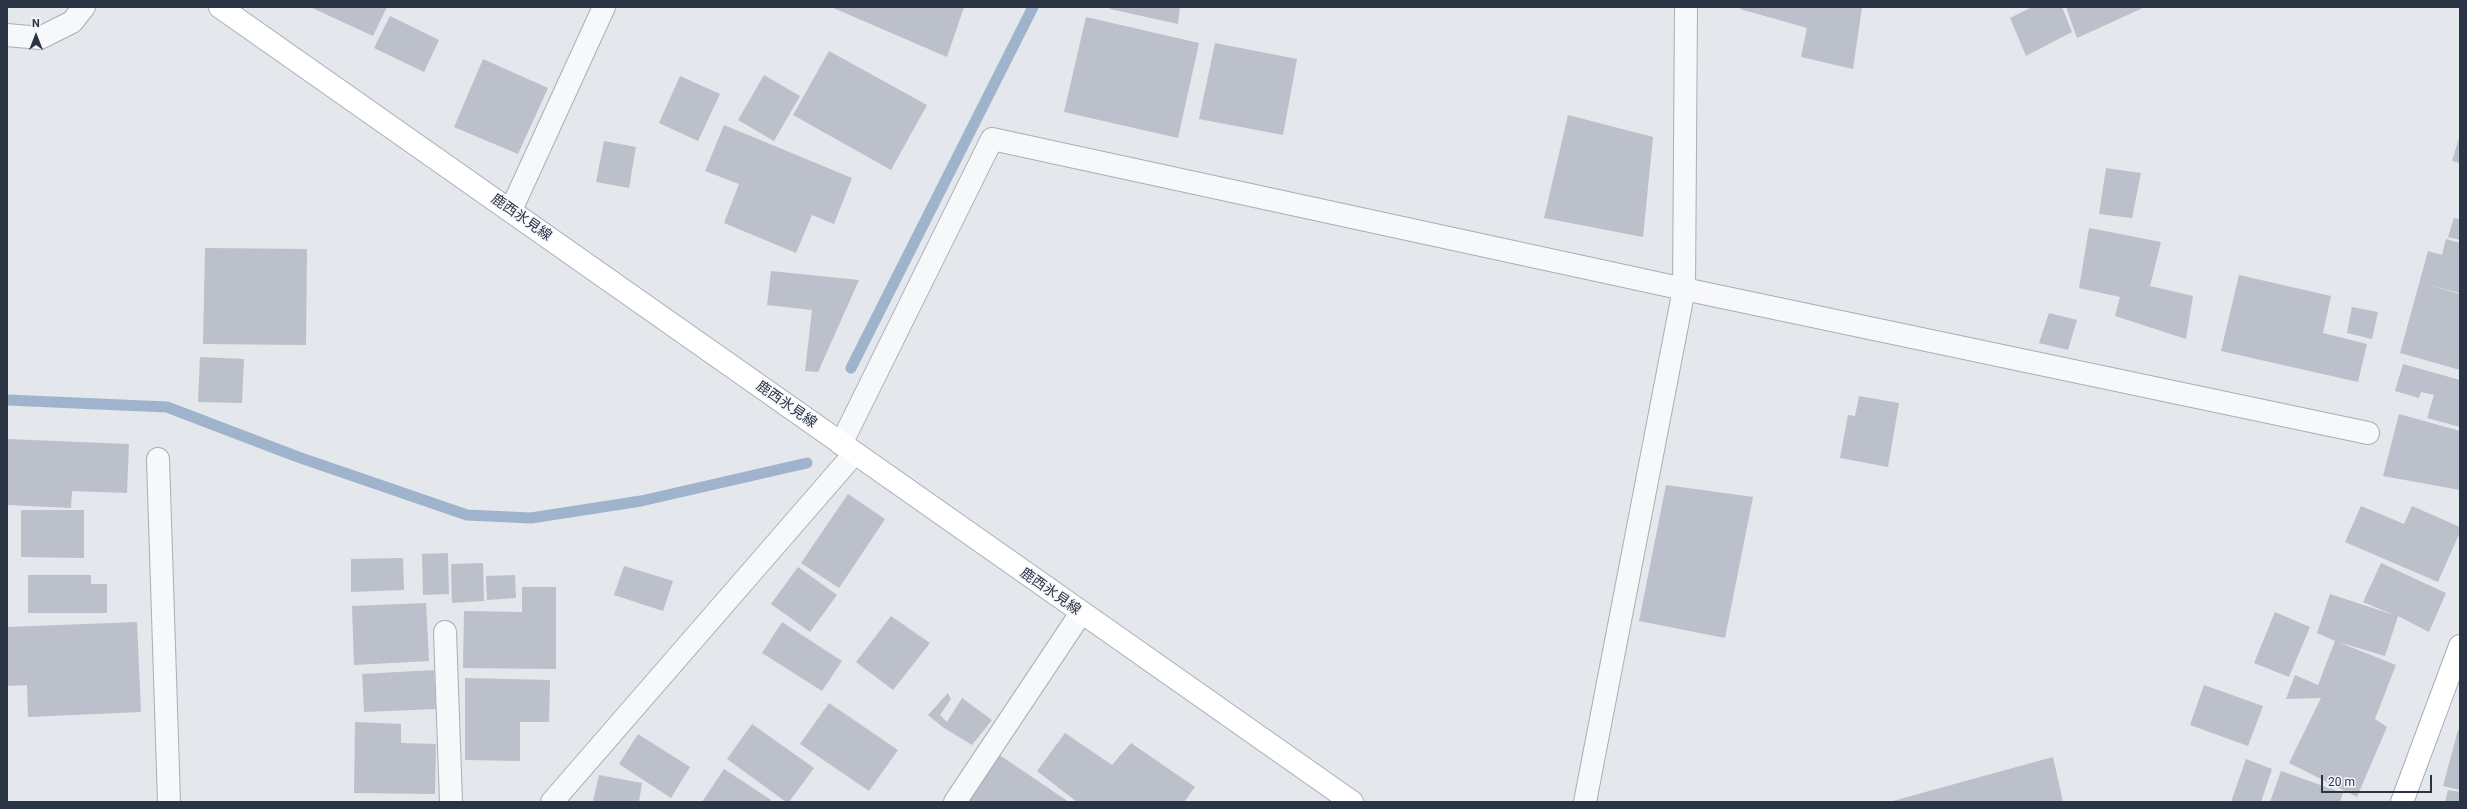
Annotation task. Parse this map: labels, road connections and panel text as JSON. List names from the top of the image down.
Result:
{
  "streets": {
    "main road": ["鹿西氷見線"]
  },
  "scale_bar": "20 m",
  "north": "top"
}
